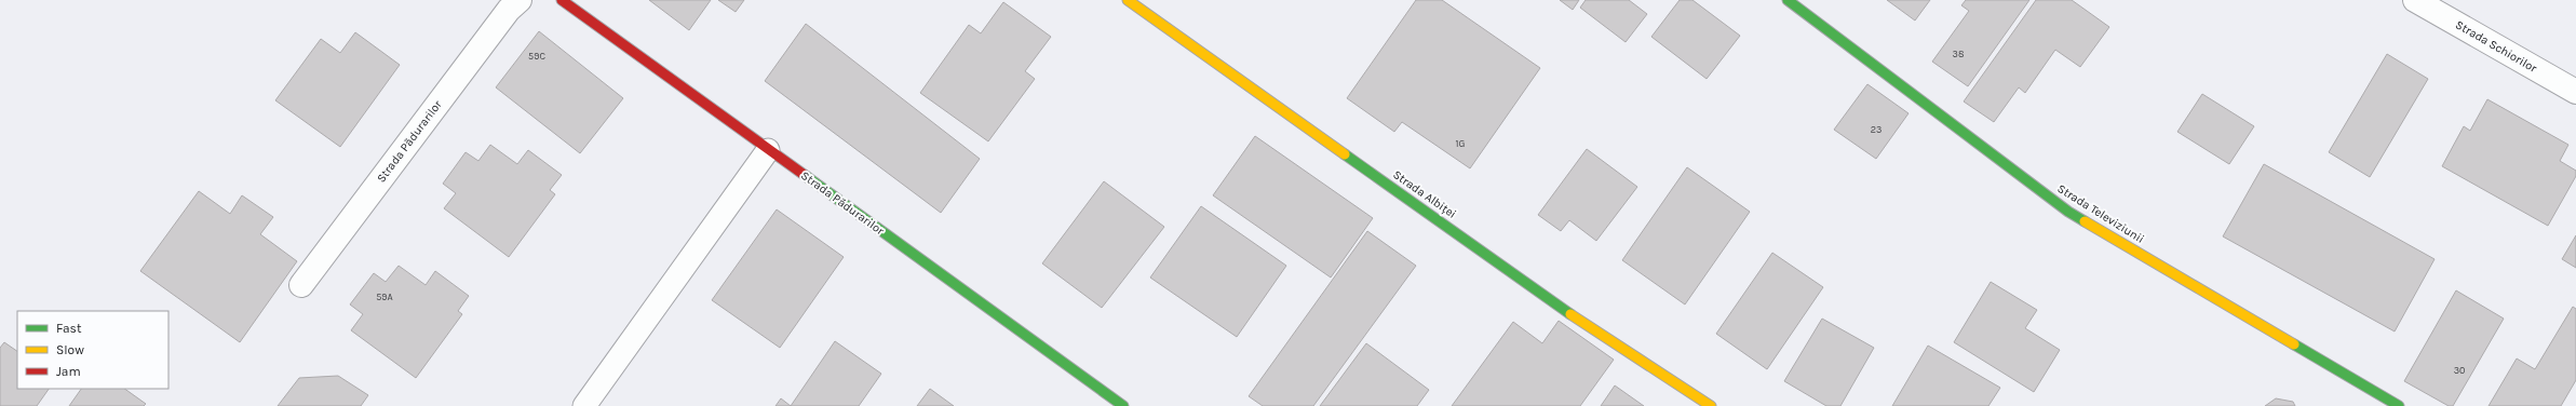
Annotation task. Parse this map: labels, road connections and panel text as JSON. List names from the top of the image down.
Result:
{
  "streets": {
    "street": [
      "Strada Schiorilor",
      "Strada Pădurarilor",
      "Strada Albiței",
      "Strada Televiziunii"
    ]
  },
  "house_numbers": [
    "38",
    "59C",
    "23",
    "1G",
    "59A",
    "30"
  ],
  "legend": ["Fast", "Slow", "Jam"]
}
